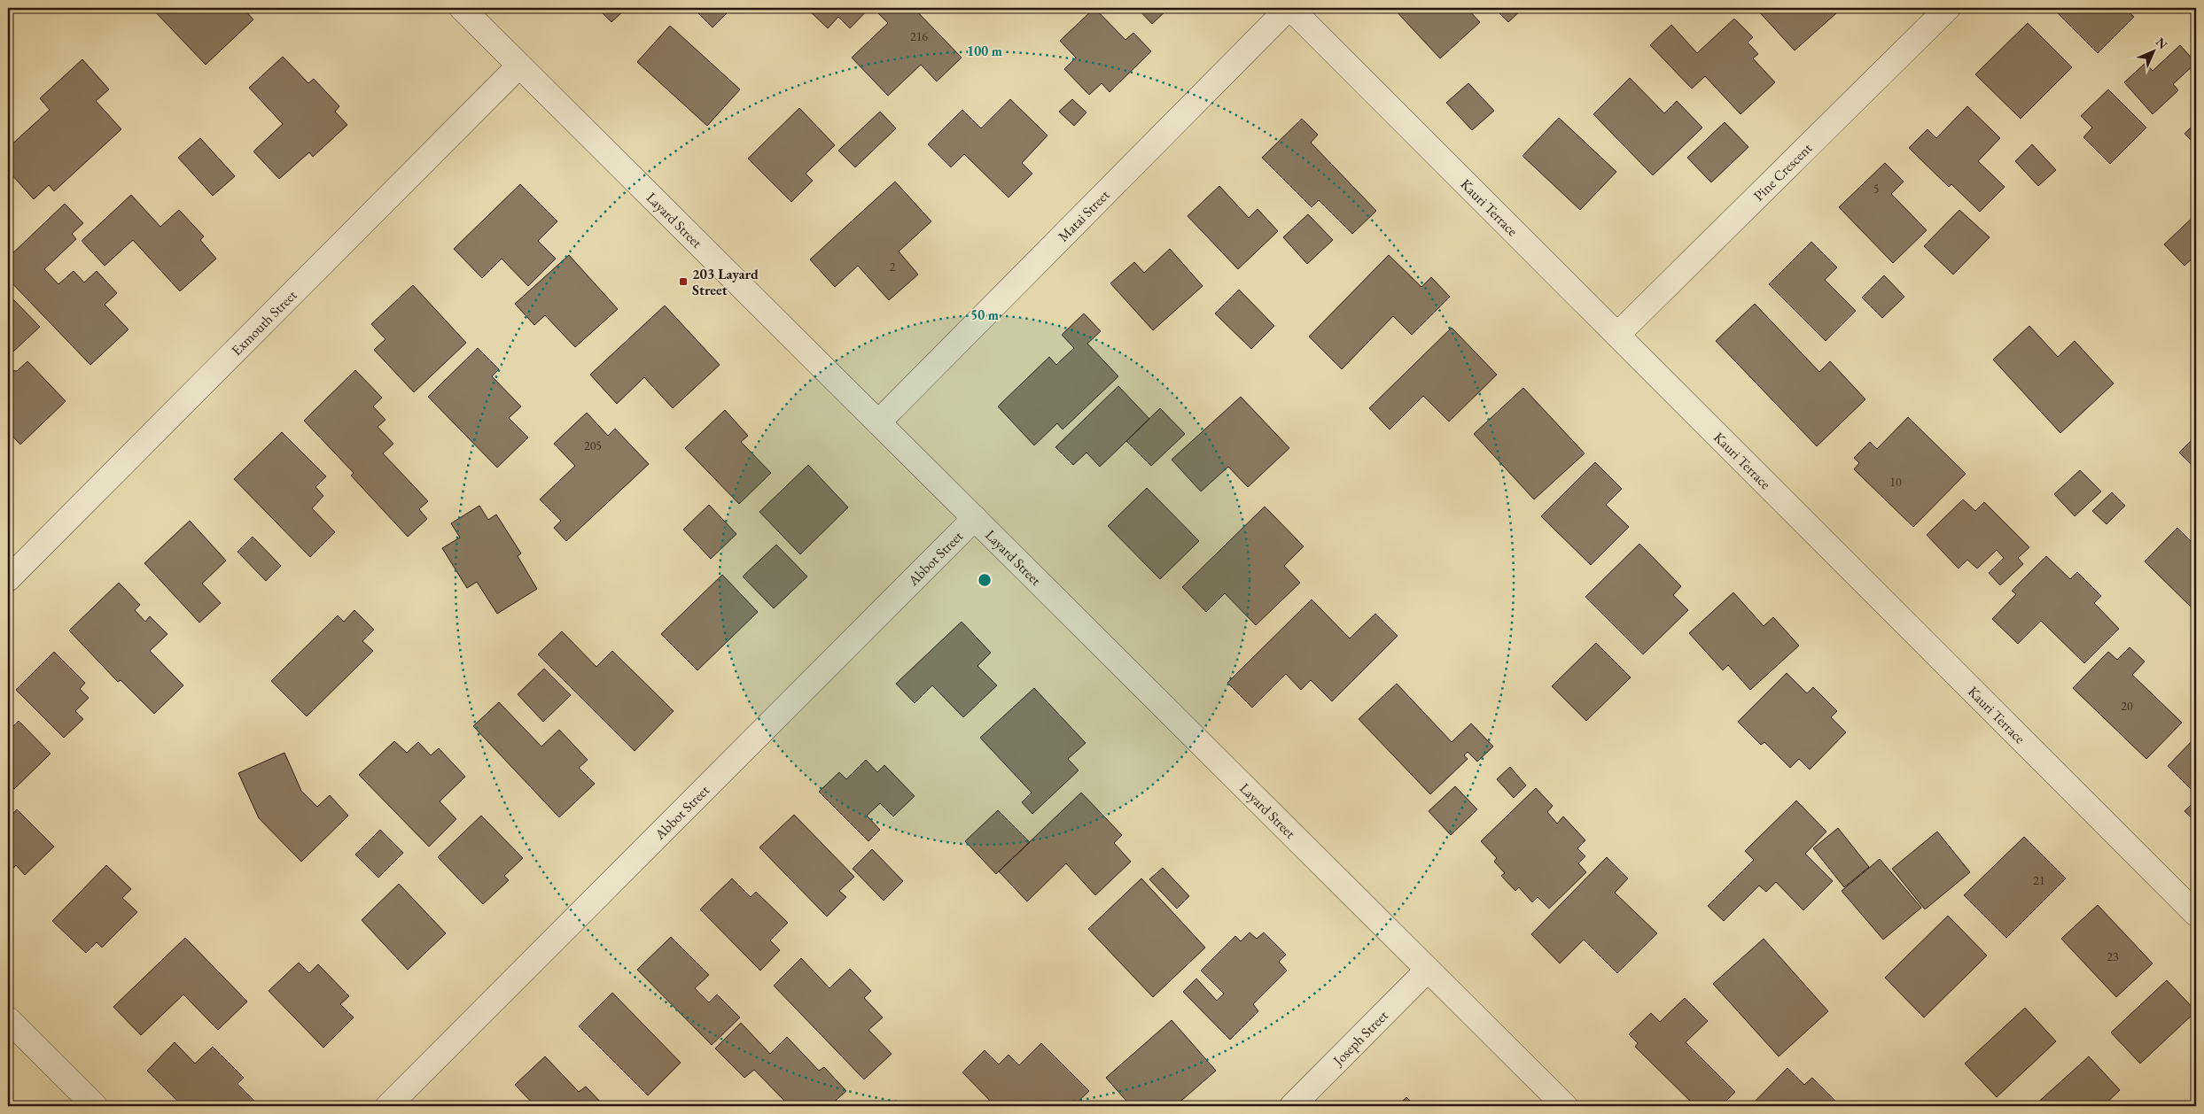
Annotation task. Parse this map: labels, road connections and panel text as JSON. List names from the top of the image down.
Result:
{
  "streets": {
    "street": [
      "Pine Crescent",
      "Kauri Terrace",
      "Matai Street",
      "Layard Street",
      "Exmouth Street",
      "Abbot Street",
      "Joseph Street"
    ]
  },
  "crossings": [
    ["Pine Crescent", "Kauri Terrace"],
    ["Kauri Terrace", "Matai Street"],
    ["Matai Street", "Layard Street"],
    ["Layard Street", "Exmouth Street"],
    ["Layard Street", "Abbot Street"],
    ["Layard Street", "Joseph Street"]
  ],
  "places": {
    "transit": ["203 Layard Street"]
  },
  "house_numbers": [
    "216",
    "5",
    "2",
    "205",
    "10",
    "20",
    "21",
    "23"
  ],
  "north": "top right",
  "rings": ["100 m", "50 m"]
}
